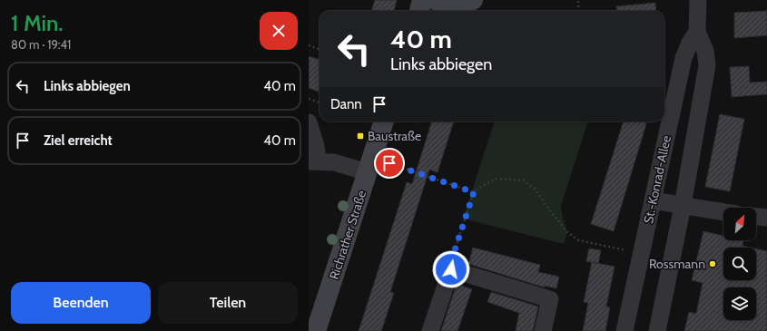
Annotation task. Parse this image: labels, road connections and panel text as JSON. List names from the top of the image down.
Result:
{
  "streets": {
    "main road": ["Richrather Straße"],
    "street": ["St.-Konrad-Allee"]
  },
  "places": {
    "transit": ["Baustraße"],
    "other": ["Rossmann"]
  },
  "north": "top right",
  "page": {
    "heading": ["1 Min.", "80 m · 19:41"],
    "turn": ["40 m", "Links abbiegen"],
    "list": [
      {
        "name": "Links abbiegen",
        "value": "40 m"
      },
      {
        "name": "Ziel erreicht",
        "value": "40 m"
      }
    ],
    "then": "Dann",
    "buttons": ["Beenden", "Teilen"]
  }
}
